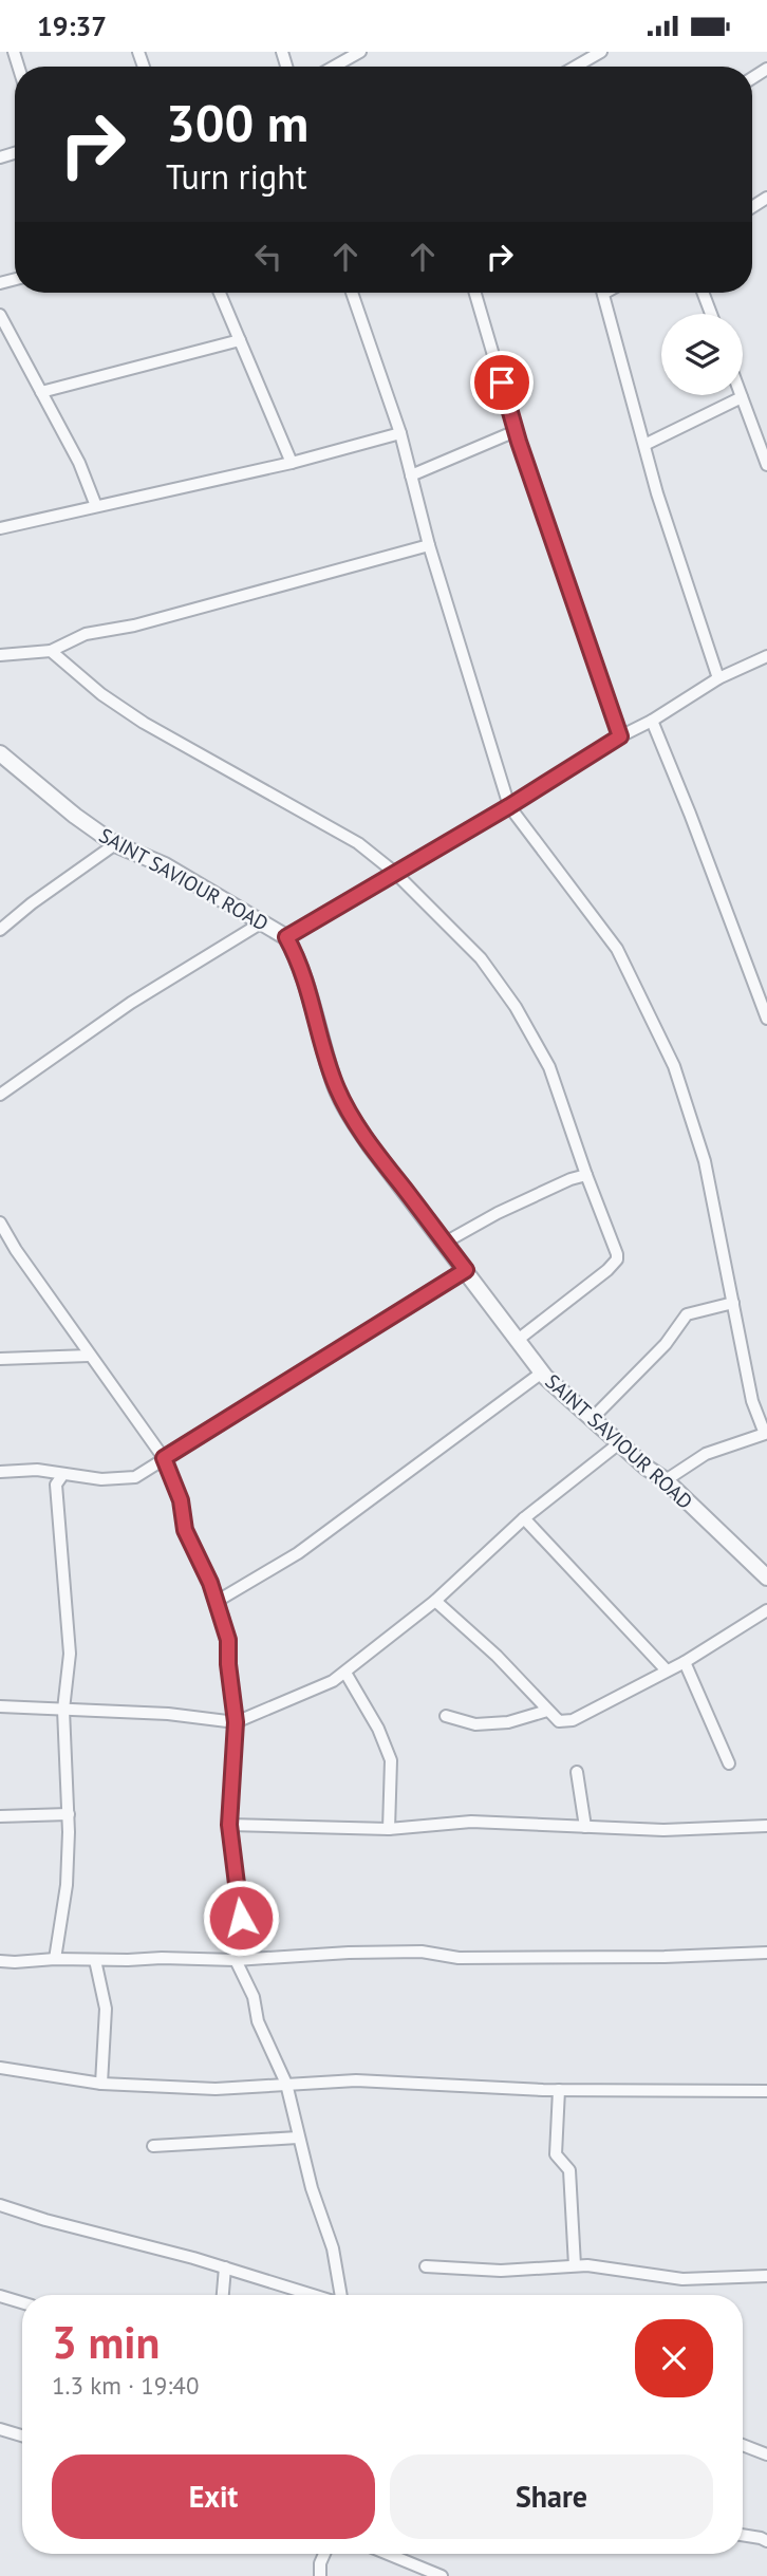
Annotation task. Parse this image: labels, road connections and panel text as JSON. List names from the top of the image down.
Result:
{
  "streets": {
    "street": ["SAINT SAVIOUR ROAD"]
  },
  "page": {
    "status": "19:37",
    "turn": ["300 m", "Turn right"],
    "heading": ["3 min", "1.3 km · 19:40"],
    "buttons": ["Exit", "Share"]
  }
}
